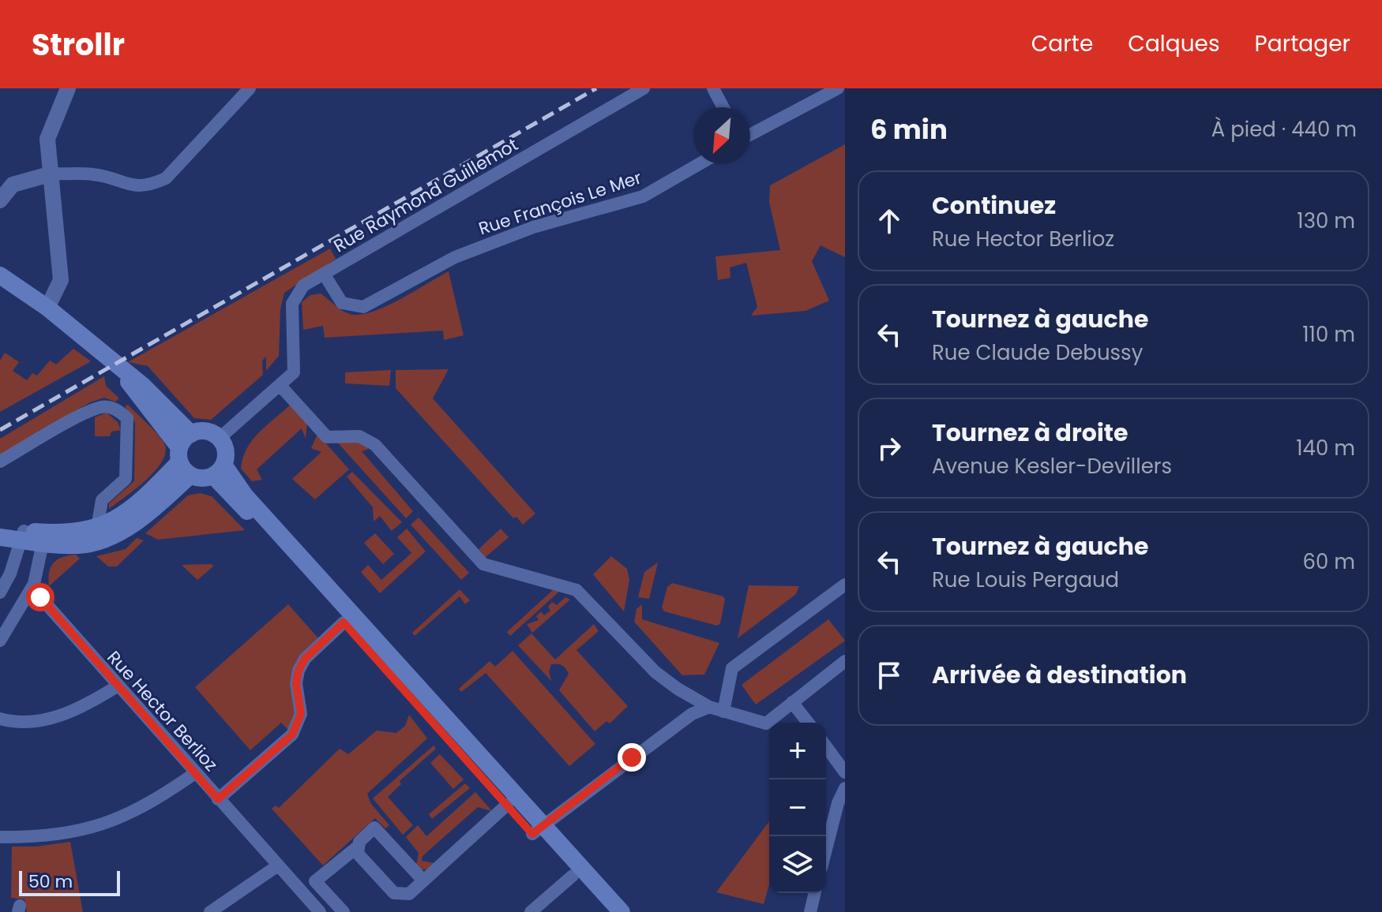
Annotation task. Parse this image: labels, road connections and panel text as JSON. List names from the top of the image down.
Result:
{
  "streets": {
    "street": ["Rue Raymond Guillemot", "Rue François Le Mer", "Rue Hector Berlioz"]
  },
  "crossings": [
    ["Rue Raymond Guillemot", "Rue François Le Mer"]
  ],
  "scale_bar": "50 m",
  "north": "bottom left",
  "page": {
    "header": "Strollr",
    "nav": ["Carte", "Calques", "Partager"],
    "heading": ["6 min", "À pied · 440 m"],
    "list": [
      ["Continuez", "Rue Hector Berlioz", "130 m"],
      ["Tournez à gauche", "Rue Claude Debussy", "110 m"],
      ["Tournez à droite", "Avenue Kesler-Devillers", "140 m"],
      ["Tournez à gauche", "Rue Louis Pergaud", "60 m"],
      "Arrivée à destination"
    ],
    "map_buttons": ["+", "−"],
    "scale": "50 m"
  }
}
